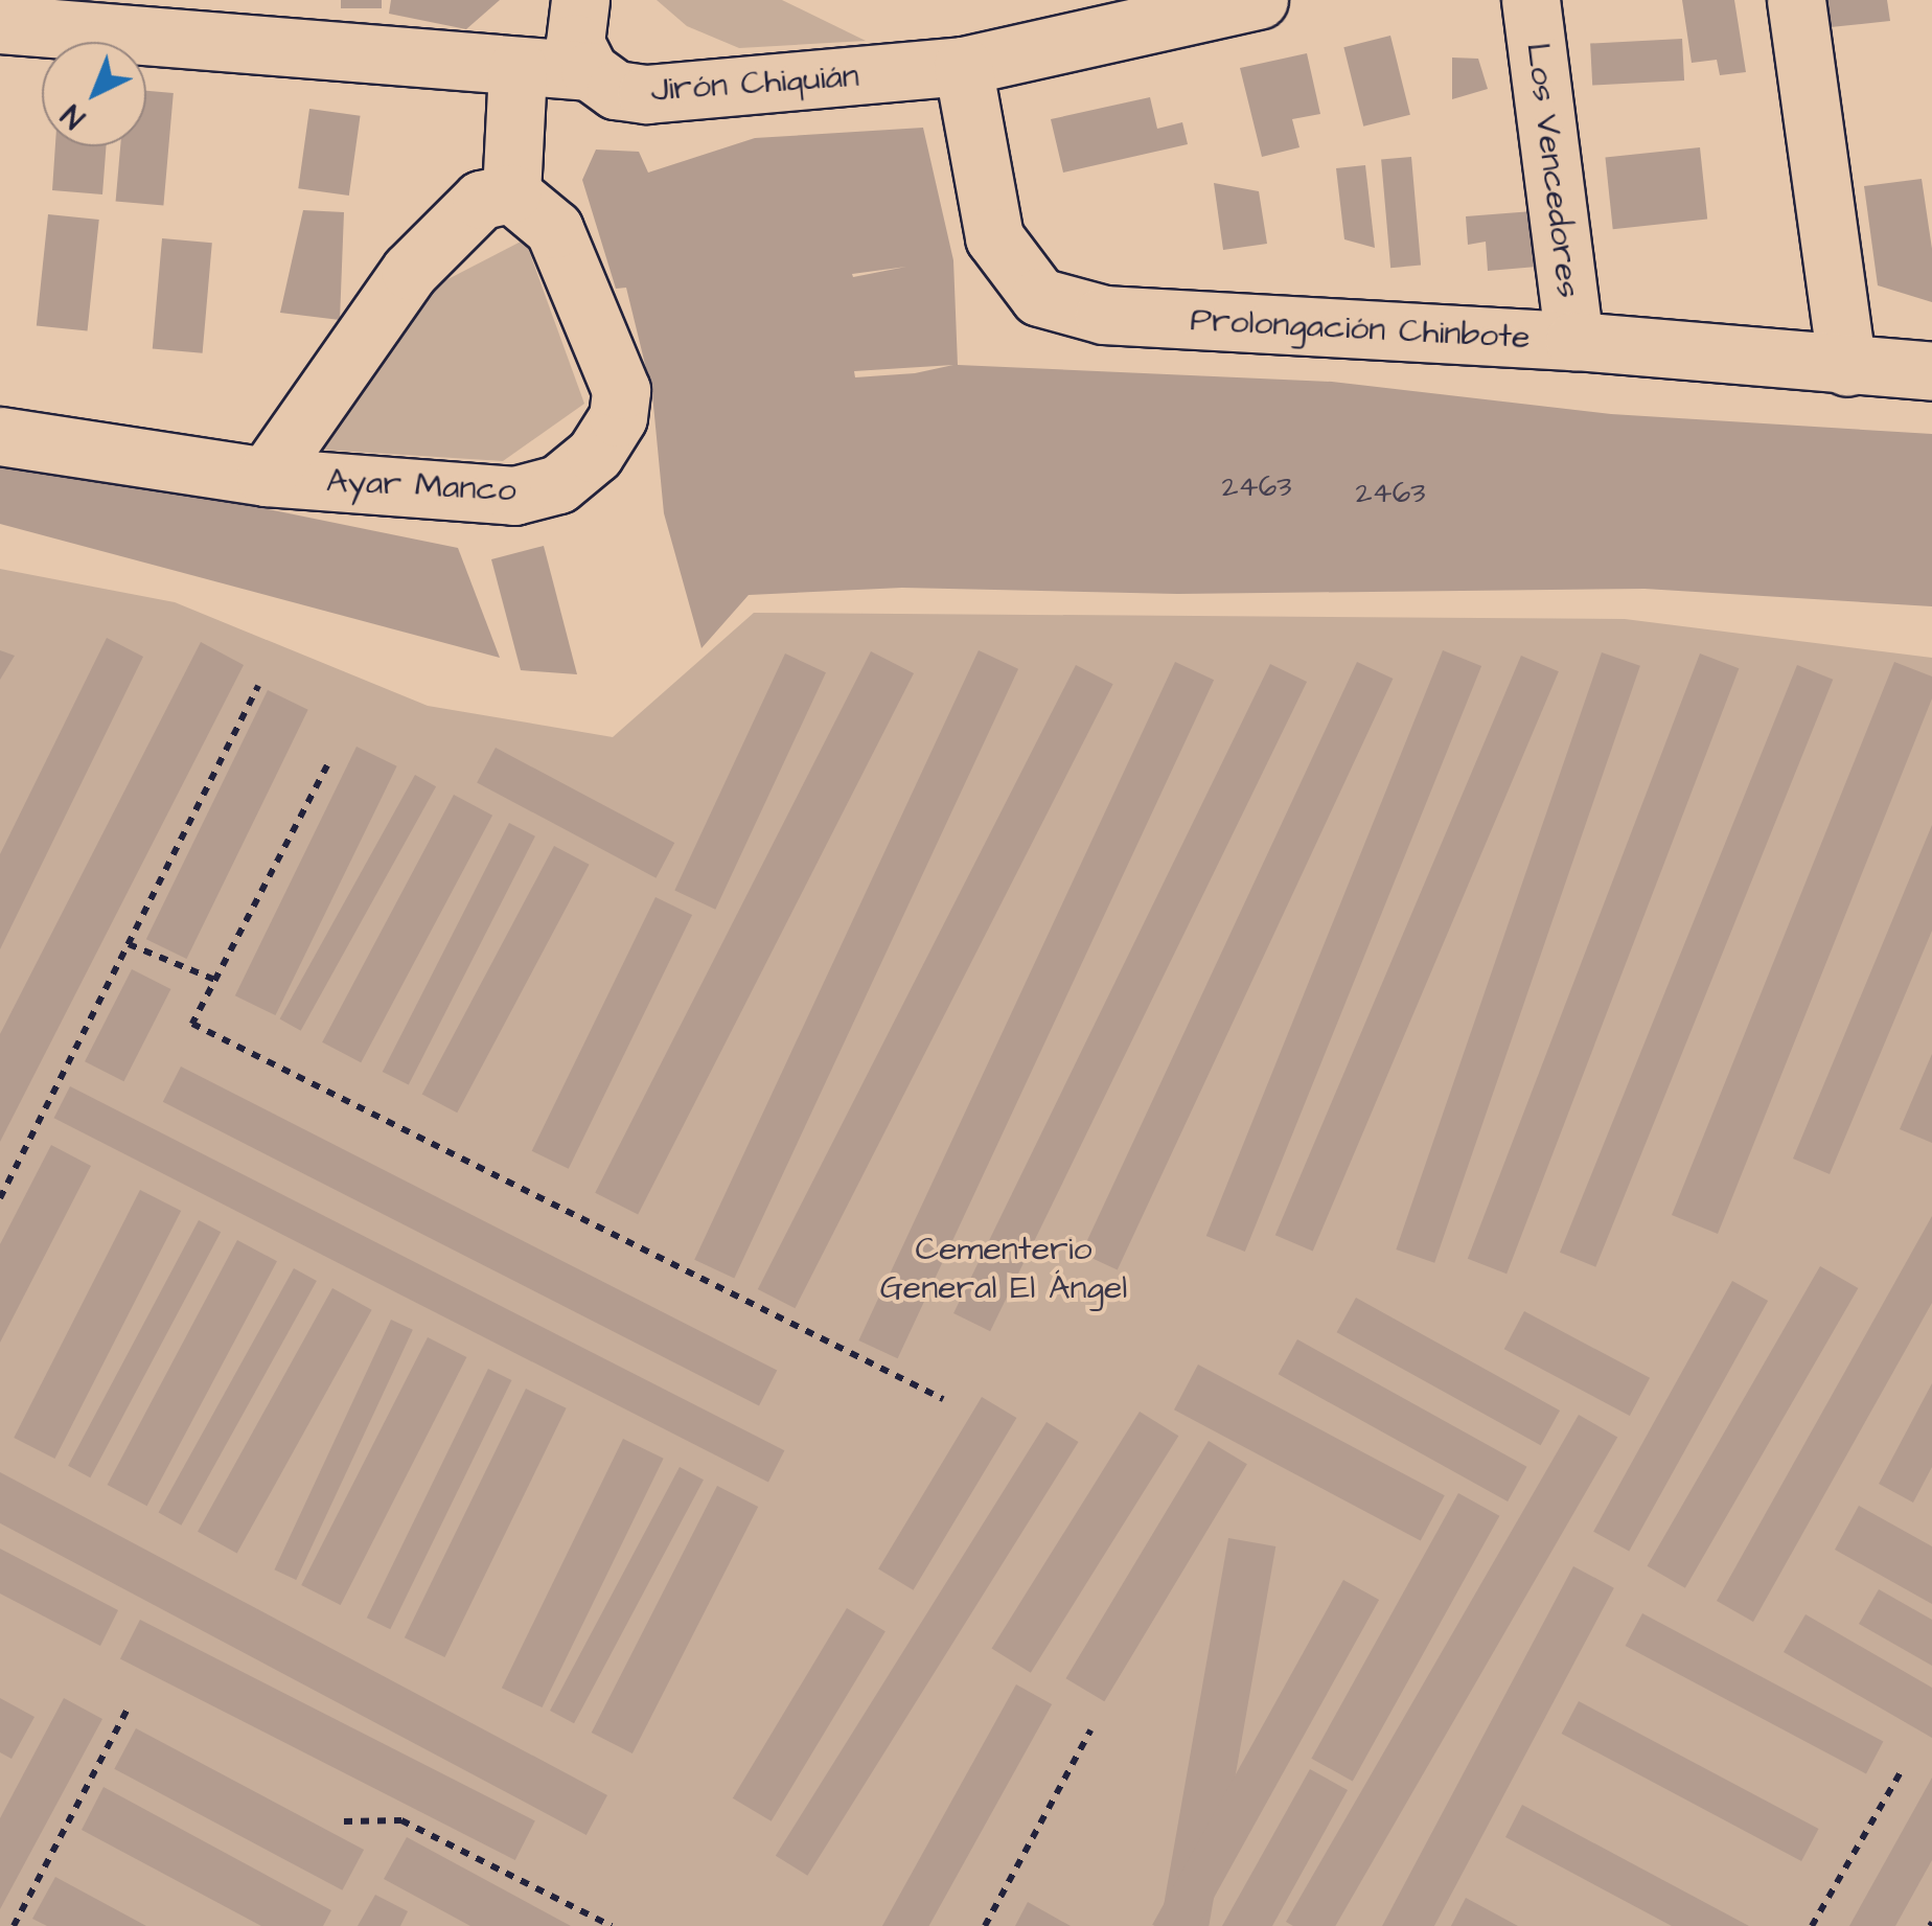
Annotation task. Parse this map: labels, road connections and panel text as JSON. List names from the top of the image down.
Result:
{
  "streets": {
    "street": [
      "Jirón Chiquián",
      "Los Vencedores",
      "Prolongación Chinbote",
      "Ayar Manco"
    ]
  },
  "crossings": [
    ["Jirón Chiquián", "Prolongación Chinbote"],
    ["Los Vencedores", "Prolongación Chinbote"]
  ],
  "parks": ["Cementerio General El Ángel"],
  "house_numbers": ["2463", "2463"],
  "north": "bottom left"
}
